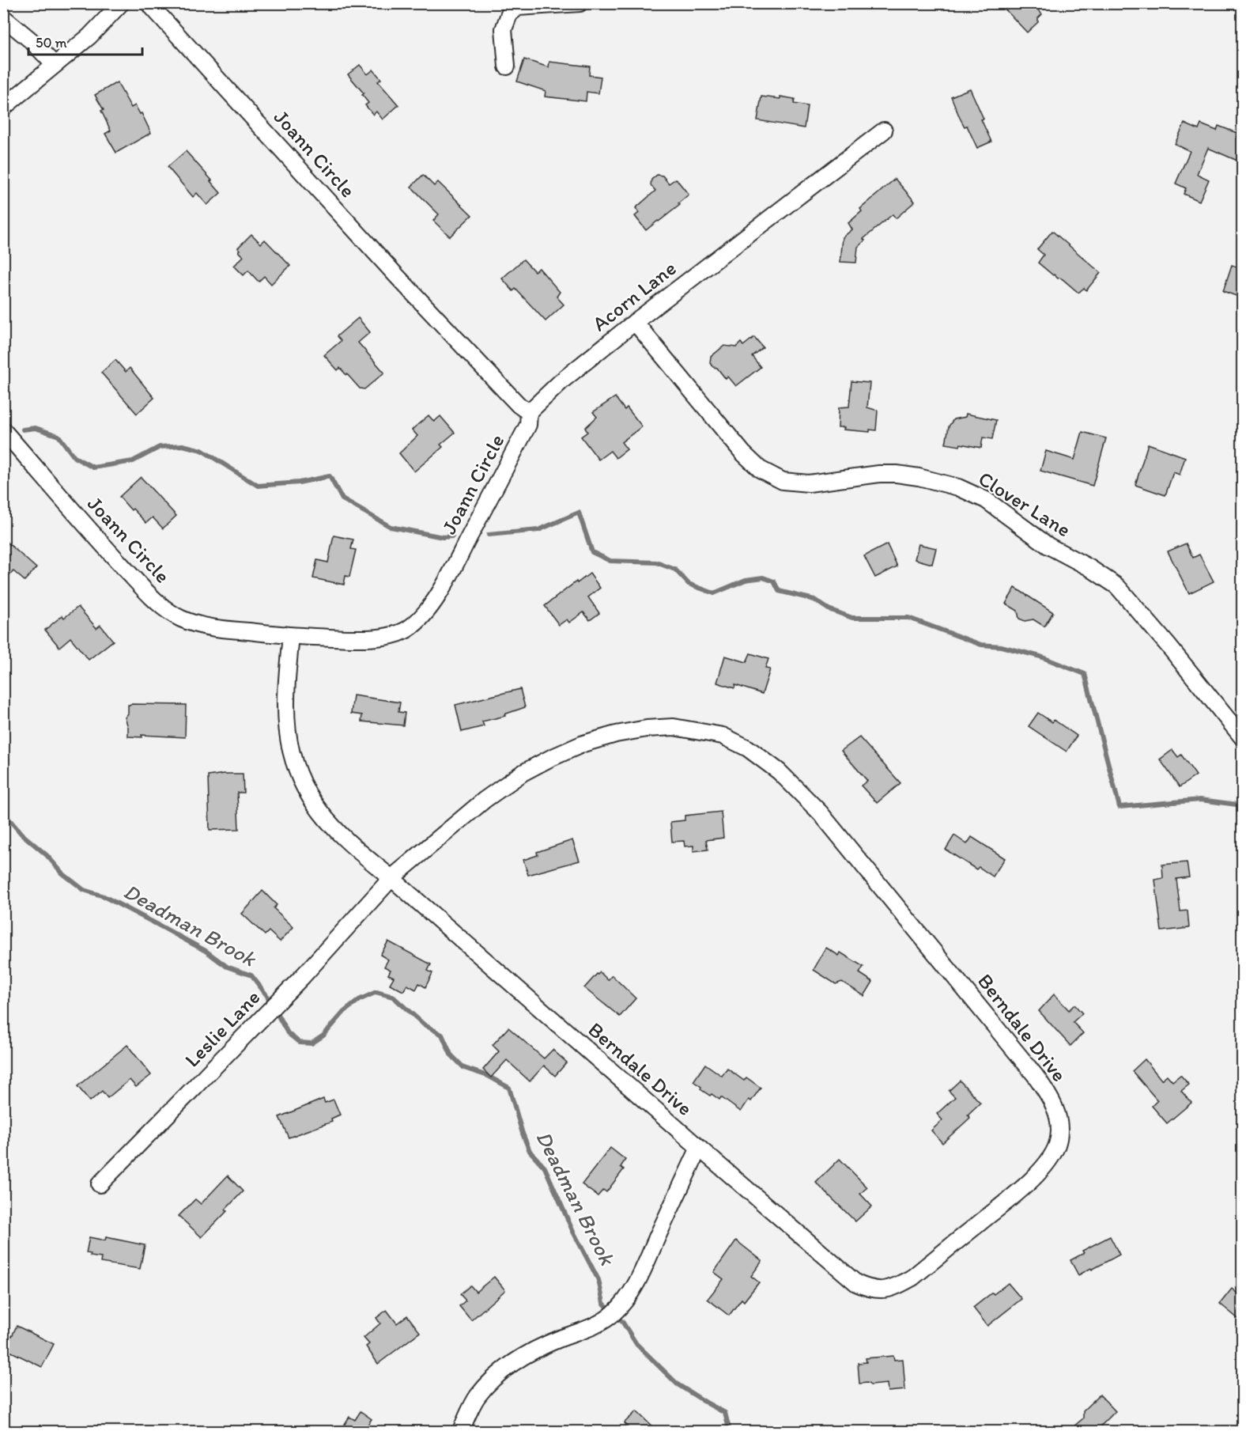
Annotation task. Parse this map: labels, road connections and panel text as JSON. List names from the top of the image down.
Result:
{
  "streets": {
    "street": [
      "Joann Circle",
      "Acorn Lane",
      "Clover Lane",
      "Berndale Drive",
      "Leslie Lane"
    ]
  },
  "crossings": [
    ["Joann Circle", "Acorn Lane"],
    ["Joann Circle", "Berndale Drive"],
    ["Acorn Lane", "Clover Lane"],
    ["Berndale Drive", "Leslie Lane"]
  ],
  "water": ["Deadman Brook"],
  "scale_bar": "50 m"
}
